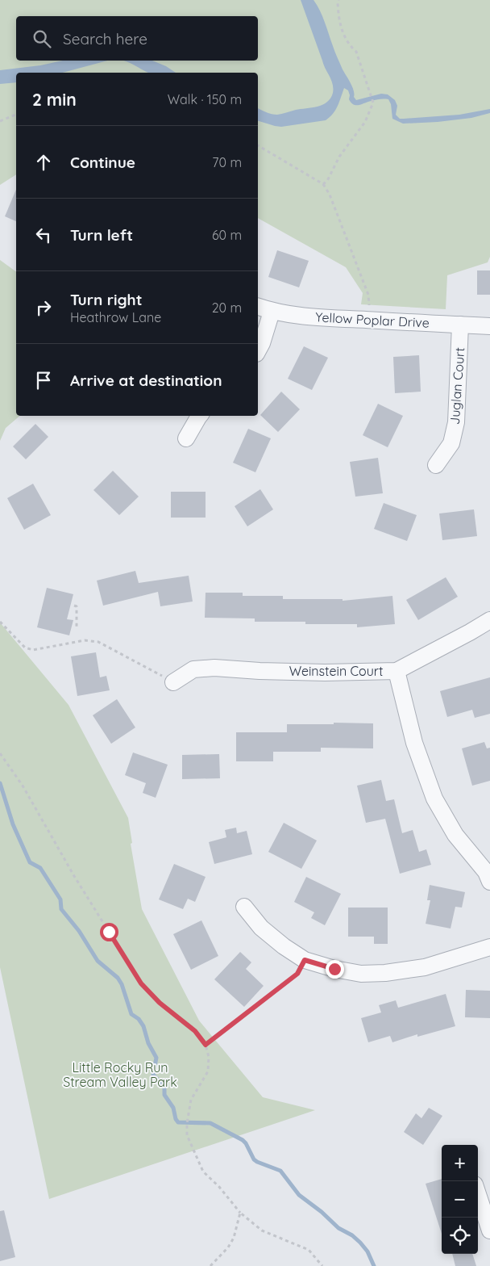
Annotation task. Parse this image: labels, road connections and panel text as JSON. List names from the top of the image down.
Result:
{
  "streets": {
    "street": ["Yellow Poplar Drive", "Juglan Court", "Weinstein Court"]
  },
  "crossings": [
    ["Yellow Poplar Drive", "Juglan Court"]
  ],
  "parks": ["Little Rocky Run Stream Valley Park"],
  "page": {
    "search": "Search here",
    "heading": ["2 min", "Walk · 150 m"],
    "list": [
      ["Continue", "70 m"],
      ["Turn left", "60 m"],
      ["Turn right", "Heathrow Lane", "20 m"],
      "Arrive at destination"
    ],
    "map_buttons": ["+", "−"]
  }
}
